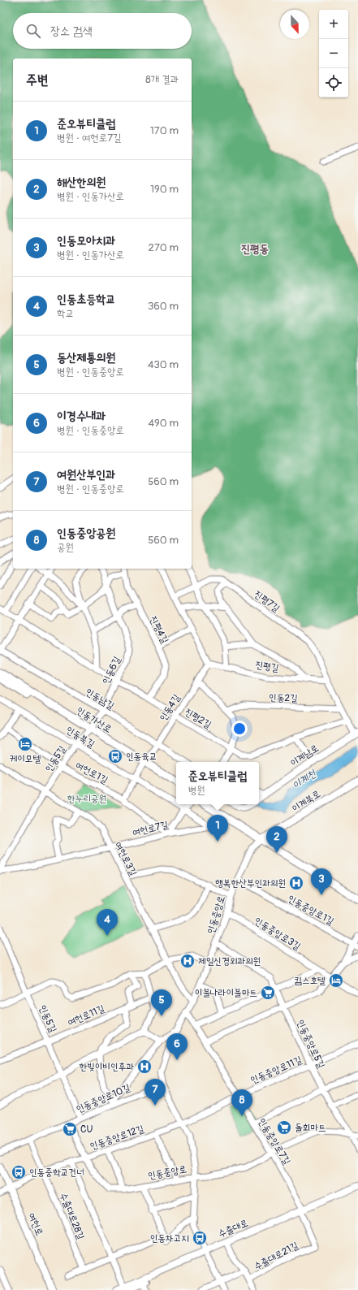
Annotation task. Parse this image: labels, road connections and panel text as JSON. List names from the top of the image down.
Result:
{
  "streets": {
    "main road": ["인동가산로"],
    "street": [
      "진평7길",
      "진평4길",
      "진평길",
      "인동6길",
      "인동2길",
      "인동남길",
      "인동4길",
      "진평2길",
      "인동북길",
      "이계남로",
      "인동5길",
      "여헌로1길",
      "이계북로",
      "여헌로7길",
      "여헌로3길",
      "인동중앙로1길",
      "인동중앙로",
      "인동중앙로3길",
      "여헌로11길",
      "인동중앙로5길",
      "인동중앙로11길",
      "인동중앙로10길",
      "인동중앙로12길",
      "인동중앙로7길",
      "수출대로28길",
      "여헌로",
      "수출대로",
      "수출대로21길"
    ]
  },
  "crossings": [
    ["진평7길", "진평길"],
    ["진평4길", "진평2길"],
    ["진평길", "인동4길"],
    ["인동6길", "인동남길"],
    ["인동6길", "진평2길"],
    ["인동6길", "인동가산로"],
    ["인동6길", "인동5길"],
    ["인동남길", "인동4길"],
    ["인동4길", "진평2길"],
    ["인동4길", "인동가산로"],
    ["인동4길", "인동북길"],
    ["인동가산로", "인동5길"],
    ["인동북길", "인동5길"],
    ["인동북길", "여헌로7길"],
    ["인동5길", "여헌로1길"],
    ["인동5길", "여헌로7길"],
    ["인동5길", "여헌로3길"],
    ["인동5길", "여헌로11길"],
    ["인동5길", "인동중앙로10길"],
    ["여헌로1길", "여헌로7길"],
    ["이계북로", "인동중앙로"],
    ["여헌로7길", "여헌로3길"],
    ["여헌로3길", "인동중앙로"],
    ["인동중앙로1길", "인동중앙로"],
    ["인동중앙로", "인동중앙로3길"],
    ["인동중앙로", "인동중앙로5길"],
    ["인동중앙로", "인동중앙로11길"],
    ["인동중앙로", "인동중앙로10길"],
    ["인동중앙로", "인동중앙로12길"],
    ["인동중앙로", "인동중앙로7길"],
    ["인동중앙로", "수출대로"],
    ["인동중앙로5길", "인동중앙로11길"],
    ["인동중앙로11길", "인동중앙로12길"],
    ["인동중앙로11길", "인동중앙로7길"],
    ["인동중앙로10길", "인동중앙로12길"],
    ["인동중앙로12길", "수출대로28길"],
    ["인동중앙로12길", "여헌로"],
    ["인동중앙로7길", "수출대로"],
    ["인동중앙로7길", "수출대로21길"],
    ["수출대로28길", "수출대로"],
    ["수출대로", "수출대로21길"]
  ],
  "districts": ["진평동"],
  "water": ["이계천"],
  "parks": ["한누리공원"],
  "places": {
    "hotel": ["케이모텔", "킴스호텔"],
    "bus stop": ["인동육교", "인동중학교건너", "인동차고지"],
    "hospital": ["행복한산부인과의원", "제일신경외과의원", "한빛이비인후과"],
    "supermarket": ["이불나라이불마트", "돌회마트", "CU"]
  },
  "north": "bottom",
  "page": {
    "map_buttons": ["+", "−"],
    "search": "장소 검색",
    "heading": ["주변", "8개 결과"],
    "list": [
      {
        "mark": "1",
        "name": "준오뷰티클럽",
        "note": "병원 · 여헌로7길",
        "value": "170 m"
      },
      {
        "mark": "2",
        "name": "해산한의원",
        "note": "병원 · 인동가산로",
        "value": "190 m"
      },
      {
        "mark": "3",
        "name": "인동모아치과",
        "note": "병원 · 인동가산로",
        "value": "270 m"
      },
      {
        "mark": "4",
        "name": "인동초등학교",
        "note": "학교",
        "value": "360 m"
      },
      {
        "mark": "5",
        "name": "동산제통의원",
        "note": "병원 · 인동중앙로",
        "value": "430 m"
      },
      {
        "mark": "6",
        "name": "이경수내과",
        "note": "병원 · 인동중앙로",
        "value": "490 m"
      },
      {
        "mark": "7",
        "name": "여원산부인과",
        "note": "병원 · 인동중앙로",
        "value": "560 m"
      },
      {
        "mark": "8",
        "name": "인동중앙공원",
        "note": "공원",
        "value": "560 m"
      }
    ],
    "popup": ["준오뷰티클럽", "병원"],
    "pins": [
      "1",
      "2",
      "3",
      "4",
      "5",
      "6",
      "7",
      "8"
    ]
  }
}
